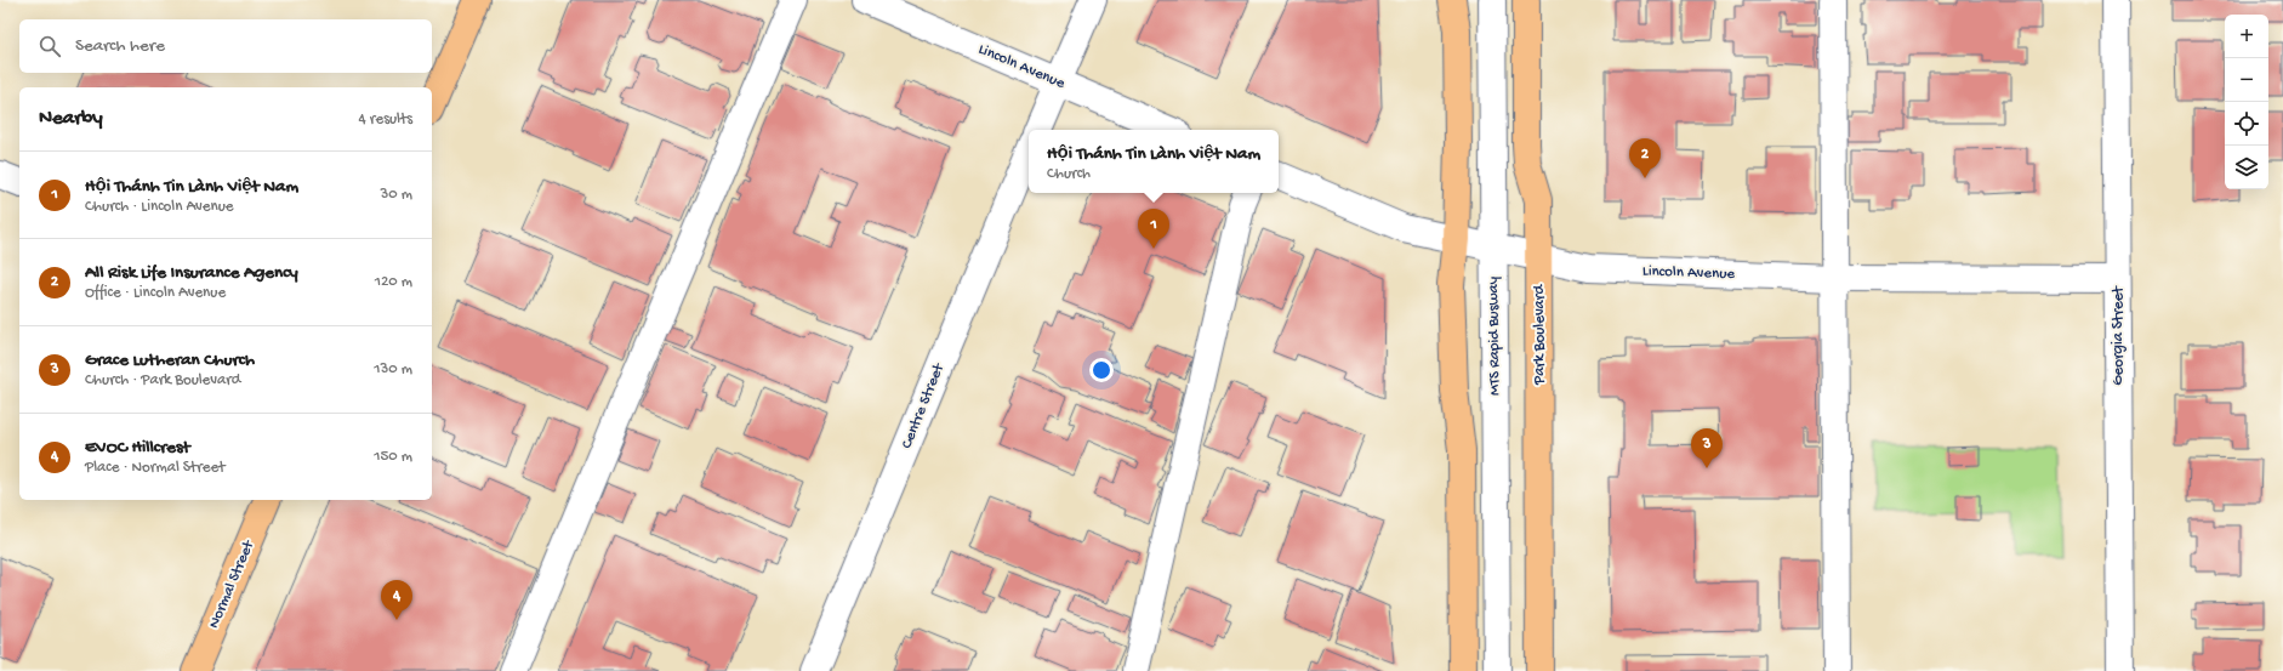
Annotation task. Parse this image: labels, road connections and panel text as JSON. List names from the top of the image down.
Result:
{
  "streets": {
    "main road": ["Park Boulevard", "Normal Street"],
    "street": [
      "Lincoln Avenue",
      "MTS Rapid Busway",
      "Georgia Street",
      "Centre Street"
    ]
  },
  "crossings": [
    ["Lincoln Avenue", "Park Boulevard"],
    ["Lincoln Avenue", "MTS Rapid Busway"],
    ["Lincoln Avenue", "Georgia Street"]
  ],
  "page": {
    "map_buttons": ["+", "−"],
    "search": "Search here",
    "heading": ["Nearby", "4 results"],
    "popup": ["Hội Thánh Tin Lành Việt Nam", "Church"],
    "pins": [
      "2",
      "1",
      "3",
      "4"
    ],
    "list": [
      {
        "mark": "1",
        "name": "Hội Thánh Tin Lành Việt Nam",
        "note": "Church · Lincoln Avenue",
        "value": "30 m"
      },
      {
        "mark": "2",
        "name": "All Risk Life Insurance Agency",
        "note": "Office · Lincoln Avenue",
        "value": "120 m"
      },
      {
        "mark": "3",
        "name": "Grace Lutheran Church",
        "note": "Church · Park Boulevard",
        "value": "130 m"
      },
      {
        "mark": "4",
        "name": "EVOC Hillcrest",
        "note": "Place · Normal Street",
        "value": "150 m"
      }
    ]
  }
}
